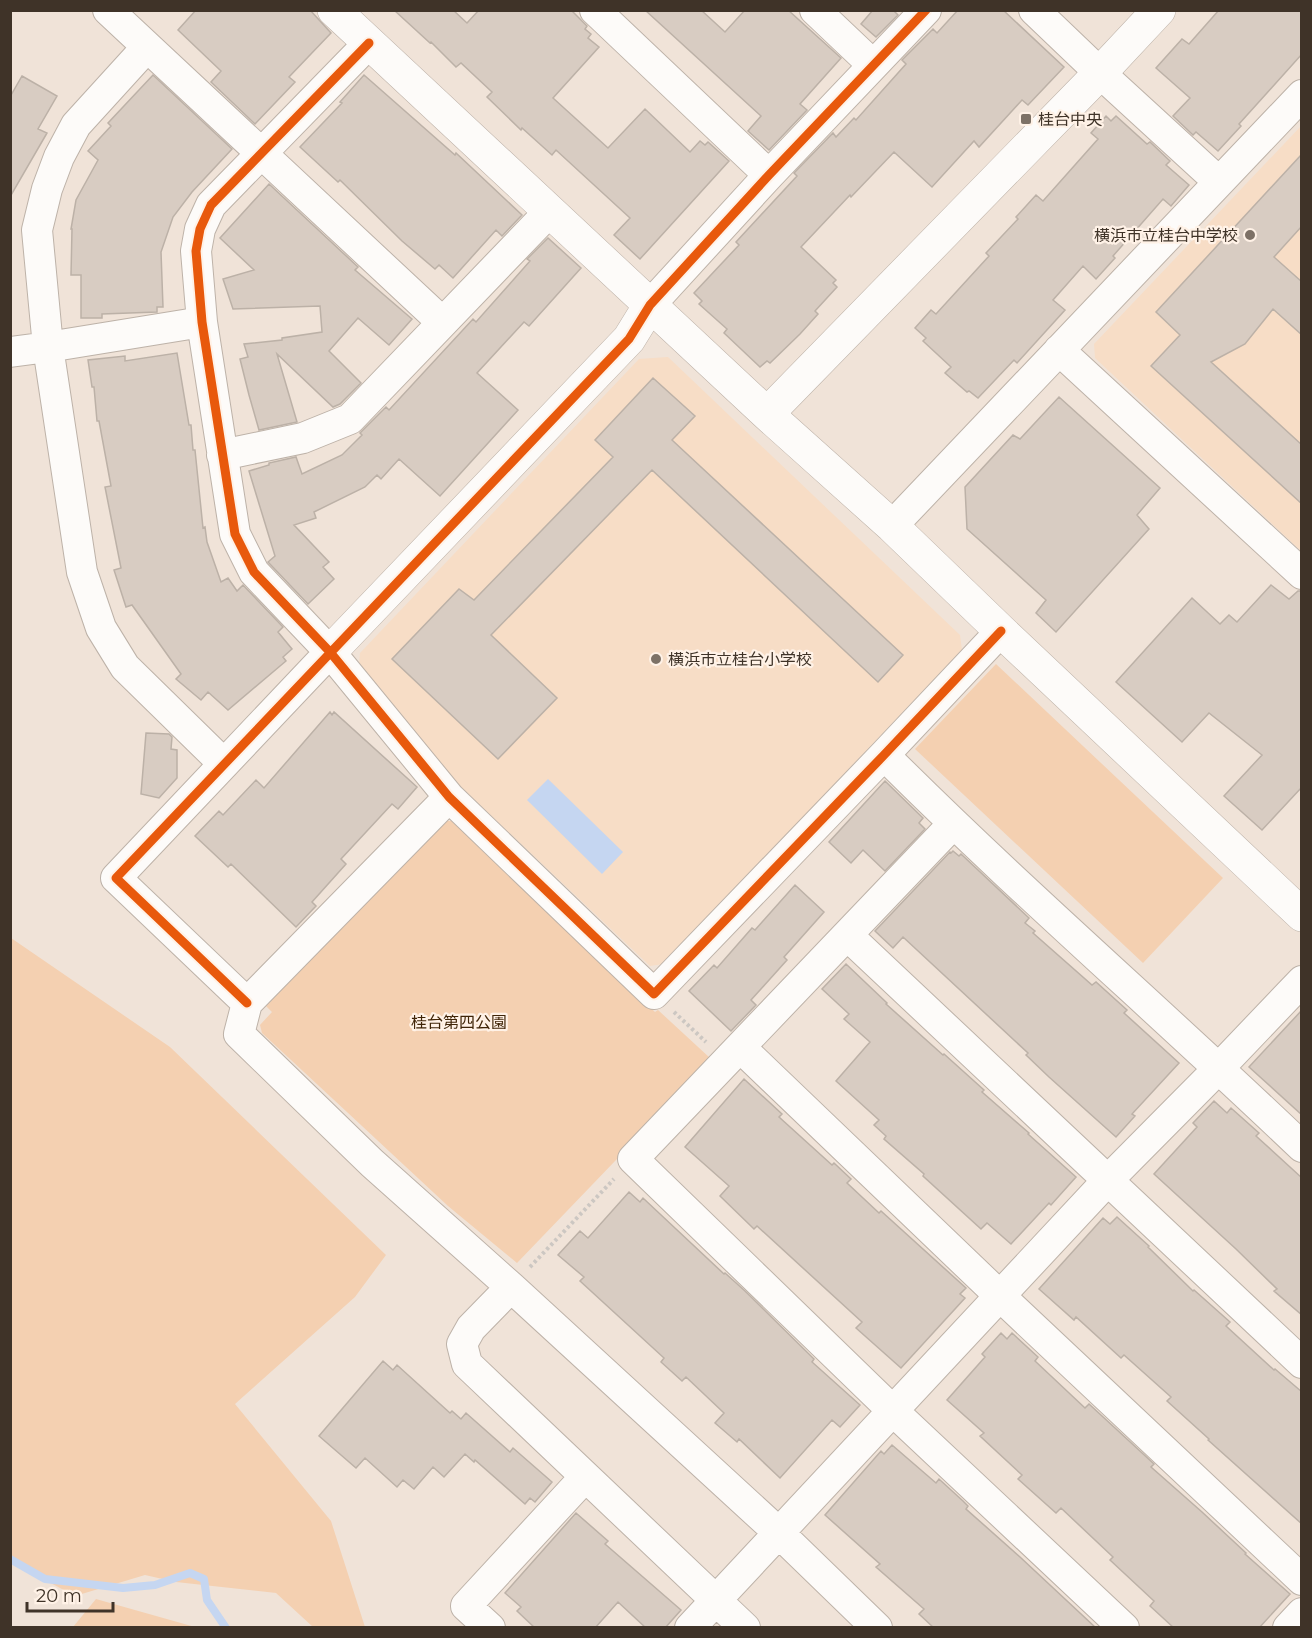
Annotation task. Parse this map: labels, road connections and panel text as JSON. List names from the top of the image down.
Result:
{
  "parks": ["桂台第四公園"],
  "places": {
    "transit": ["桂台中央"],
    "other": ["横浜市立桂台中学校", "横浜市立桂台小学校"]
  },
  "scale_bar": "20 m"
}
